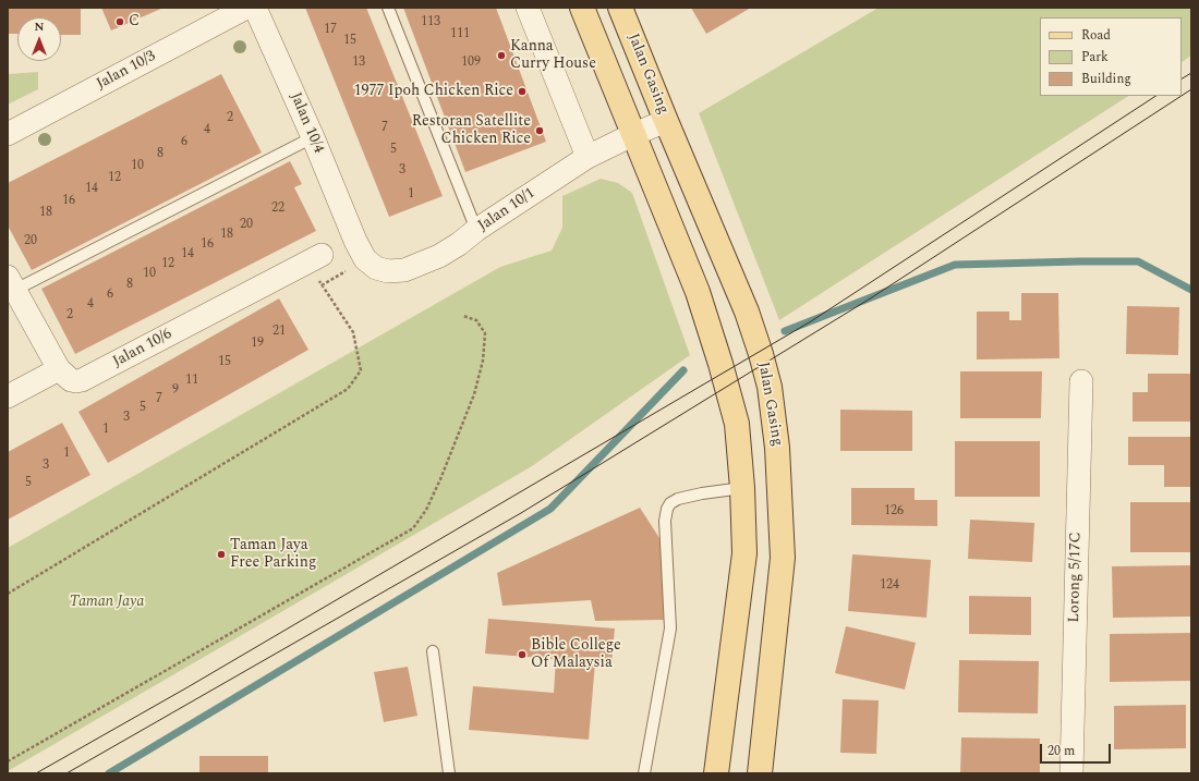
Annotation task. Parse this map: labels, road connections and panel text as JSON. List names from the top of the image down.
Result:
{
  "streets": {
    "main road": ["Jalan Gasing"],
    "street": [
      "Jalan 10/3",
      "Jalan 10/4",
      "Jalan 10/1",
      "Jalan 10/6",
      "Lorong 5/17C"
    ]
  },
  "crossings": [
    ["Jalan Gasing", "Jalan 10/1"],
    ["Jalan 10/4", "Jalan 10/1"]
  ],
  "parks": ["Taman Jaya"],
  "places": [
    "C",
    "Kanna Curry House",
    "1977 Ipoh Chicken Rice",
    "Restoran Satellite Chicken Rice",
    "Taman Jaya Free Parking",
    "Bible College Of Malaysia"
  ],
  "house_numbers": [
    "113",
    "17",
    "111",
    "15",
    "13",
    "109",
    "2",
    "7",
    "4",
    "6",
    "5",
    "8",
    "10",
    "3",
    "12",
    "14",
    "1",
    "16",
    "22",
    "18",
    "20",
    "18",
    "20",
    "16",
    "14",
    "12",
    "10",
    "8",
    "6",
    "4",
    "2",
    "21",
    "19",
    "15",
    "11",
    "9",
    "7",
    "5",
    "3",
    "1",
    "1",
    "3",
    "5",
    "126",
    "124"
  ],
  "legend": ["Road", "Park", "Building"],
  "scale_bar": "20 m",
  "north": "top"
}
